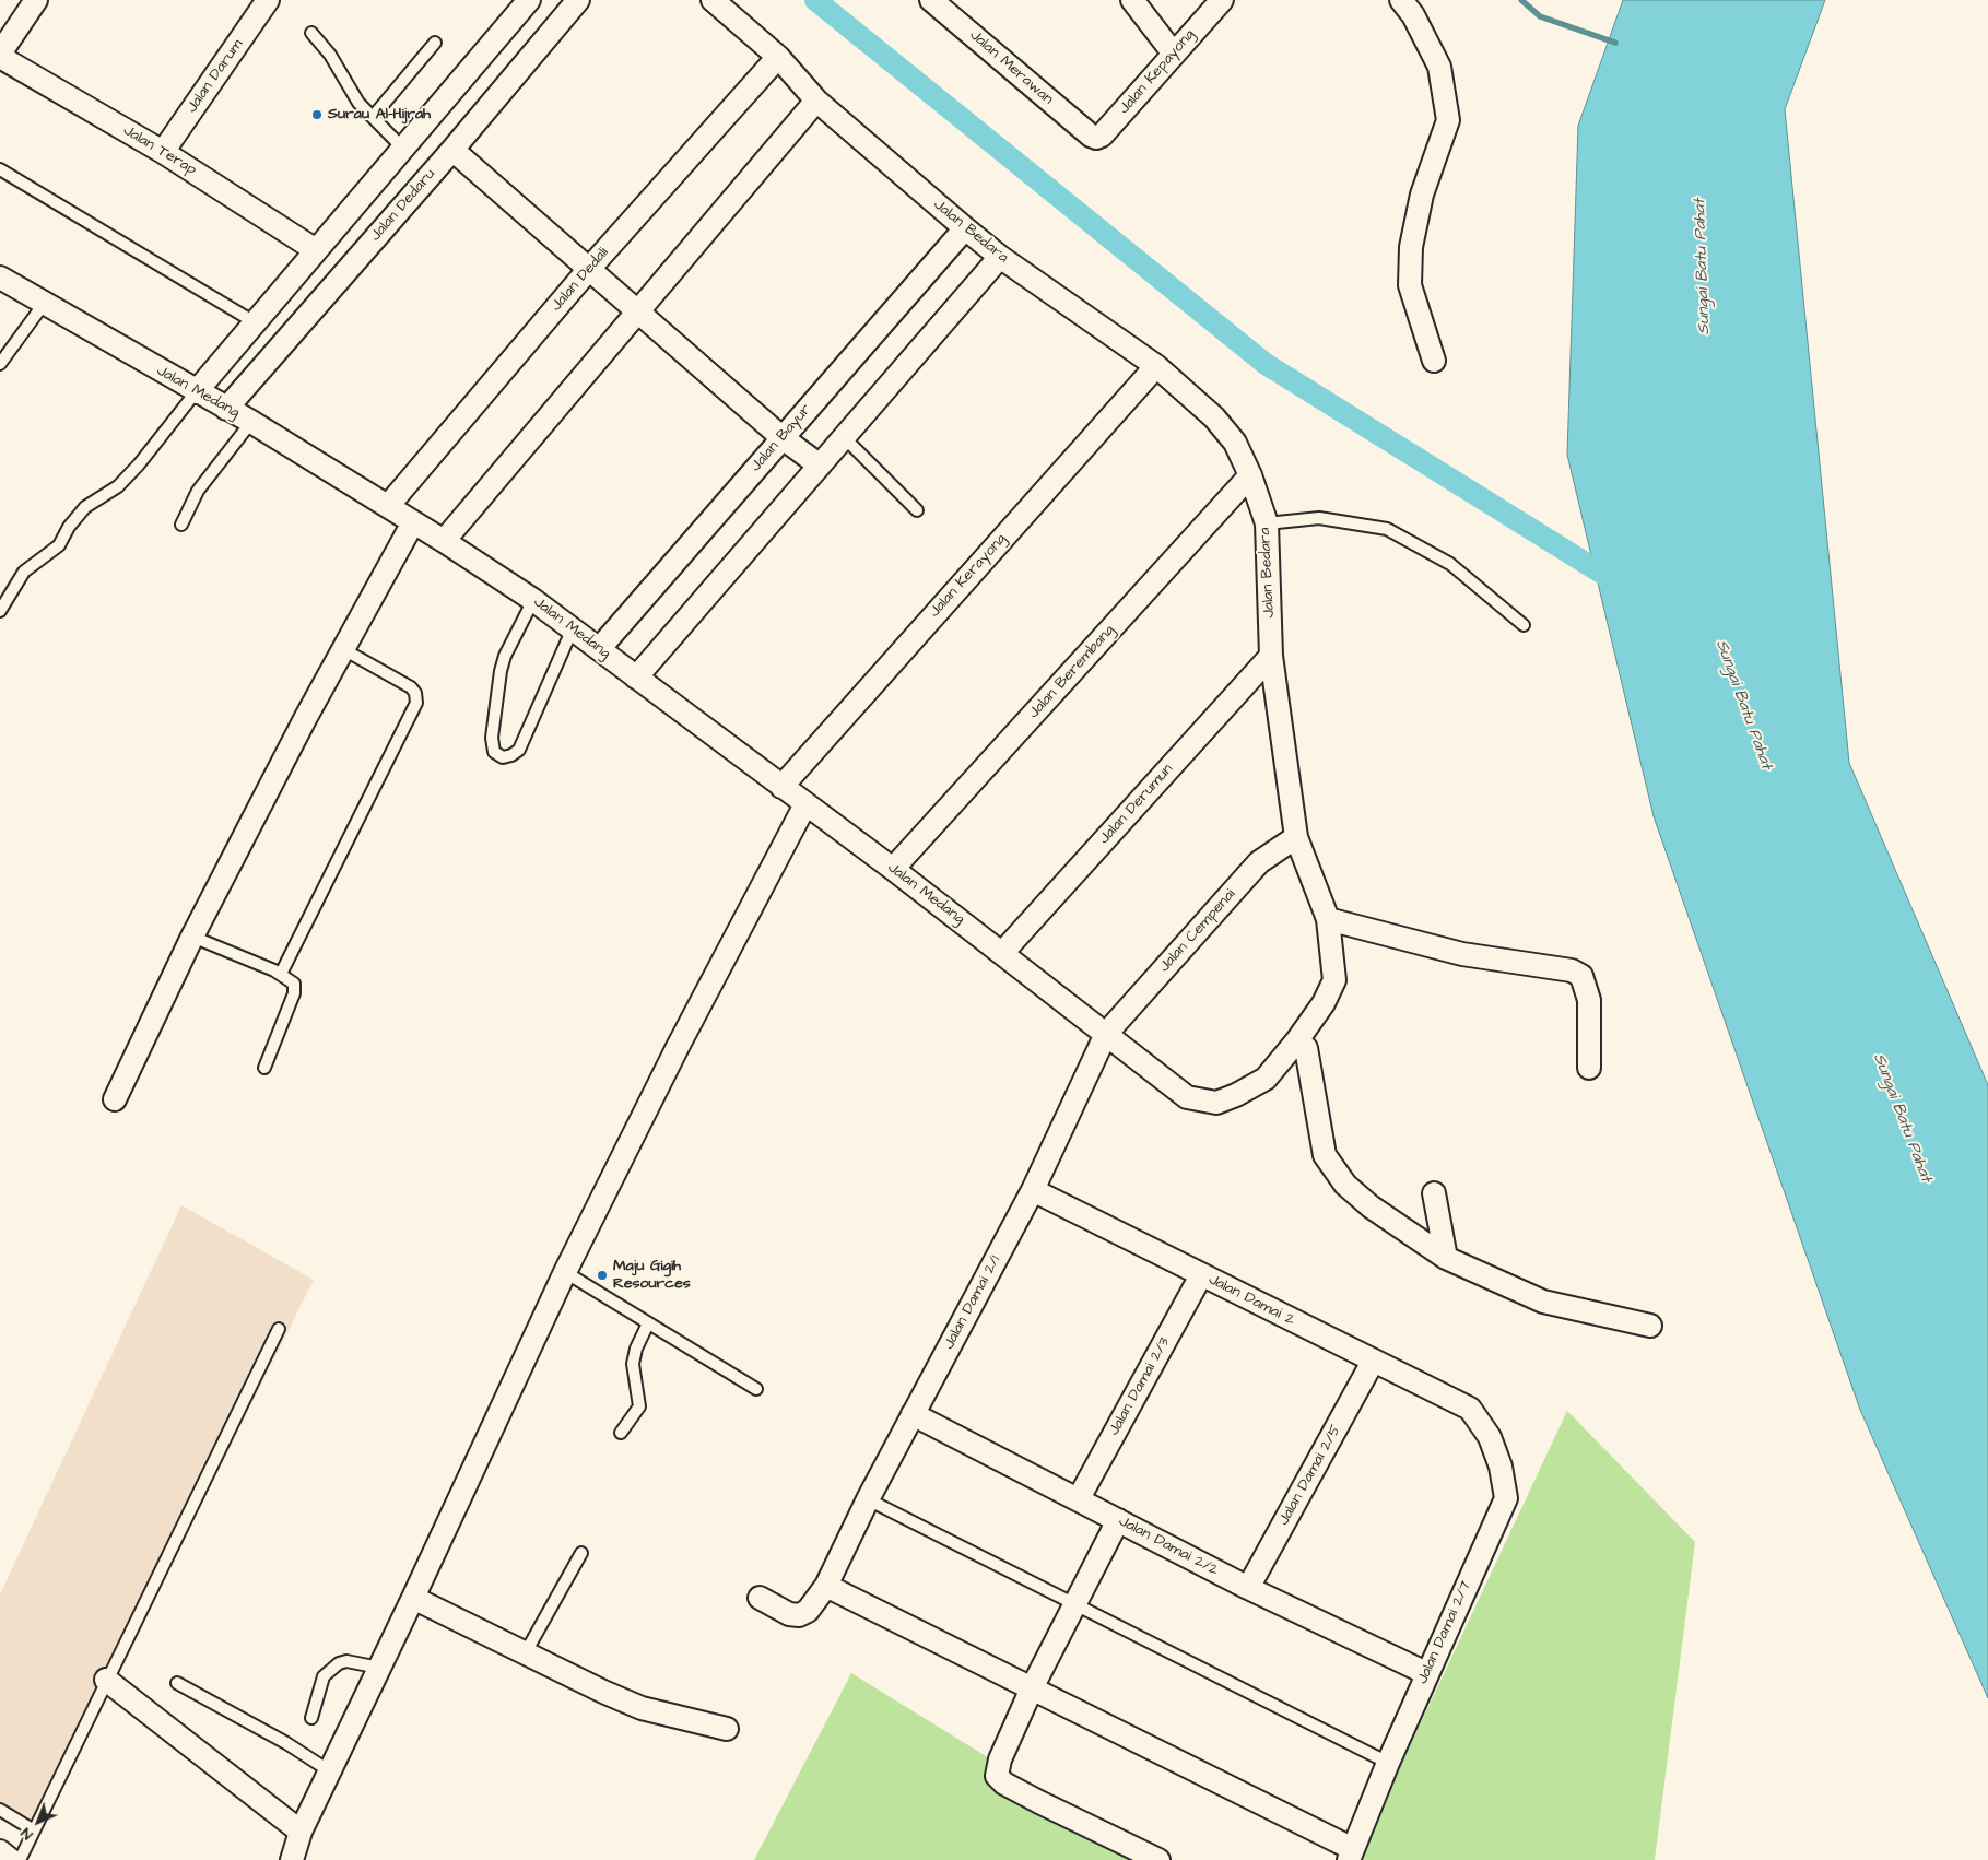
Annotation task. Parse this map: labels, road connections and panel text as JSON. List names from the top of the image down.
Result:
{
  "streets": {
    "street": [
      "Jalan Merawan",
      "Jalan Kepayong",
      "Jalan Darum",
      "Jalan Terap",
      "Jalan Dedaru",
      "Jalan Bedara",
      "Jalan Dedali",
      "Jalan Medang",
      "Jalan Bayur",
      "Jalan Kerayong",
      "Jalan Berembang",
      "Jalan Derumun",
      "Jalan Cempenai",
      "Jalan Damai 2",
      "Jalan Damai 2/1",
      "Jalan Damai 2/3",
      "Jalan Damai 2/5",
      "Jalan Damai 2/2",
      "Jalan Damai 2/7"
    ]
  },
  "crossings": [
    ["Jalan Merawan", "Jalan Kepayong"],
    ["Jalan Darum", "Jalan Terap"],
    ["Jalan Dedaru", "Jalan Medang"],
    ["Jalan Bedara", "Jalan Dedali"],
    ["Jalan Bedara", "Jalan Medang"],
    ["Jalan Bedara", "Jalan Bayur"],
    ["Jalan Bedara", "Jalan Kerayong"],
    ["Jalan Bedara", "Jalan Berembang"],
    ["Jalan Bedara", "Jalan Derumun"],
    ["Jalan Bedara", "Jalan Cempenai"],
    ["Jalan Dedali", "Jalan Medang"],
    ["Jalan Medang", "Jalan Bayur"],
    ["Jalan Medang", "Jalan Kerayong"],
    ["Jalan Medang", "Jalan Berembang"],
    ["Jalan Medang", "Jalan Derumun"],
    ["Jalan Medang", "Jalan Cempenai"],
    ["Jalan Cempenai", "Jalan Damai 2"],
    ["Jalan Cempenai", "Jalan Damai 2/1"],
    ["Jalan Damai 2", "Jalan Damai 2/1"],
    ["Jalan Damai 2", "Jalan Damai 2/3"],
    ["Jalan Damai 2", "Jalan Damai 2/5"],
    ["Jalan Damai 2", "Jalan Damai 2/7"],
    ["Jalan Damai 2/1", "Jalan Damai 2/2"],
    ["Jalan Damai 2/3", "Jalan Damai 2/2"],
    ["Jalan Damai 2/5", "Jalan Damai 2/2"],
    ["Jalan Damai 2/2", "Jalan Damai 2/7"]
  ],
  "water": ["Sungai Batu Pahat"],
  "places": ["Surau Al-Hijrah", "Maju Gigih Resources"],
  "north": "bottom left"
}
